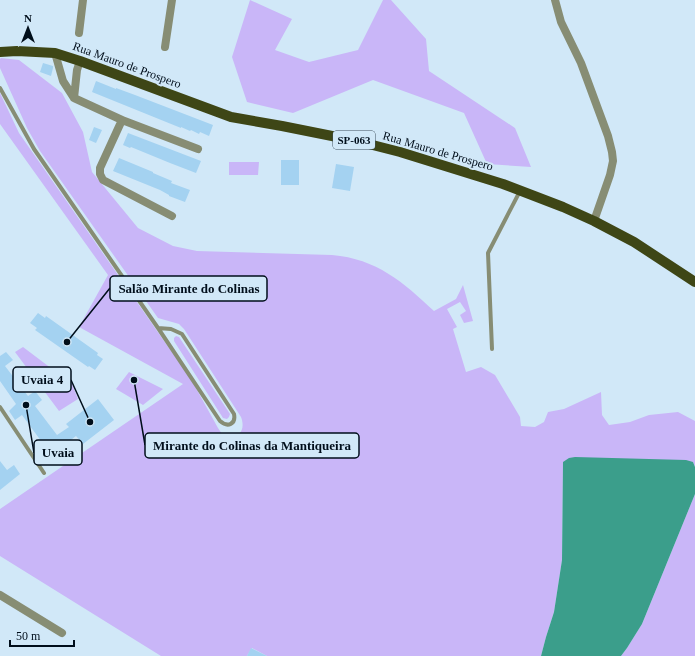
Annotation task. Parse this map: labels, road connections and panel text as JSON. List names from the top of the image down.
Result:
{
  "streets": {
    "main road": ["Rua Mauro de Prospero", "SP-063"]
  },
  "places": [
    "Salão Mirante do Colinas",
    "Mirante do Colinas da Mantiqueira",
    "Uvaia",
    "Uvaia 4"
  ],
  "scale_bar": "50 m",
  "north": "top"
}
